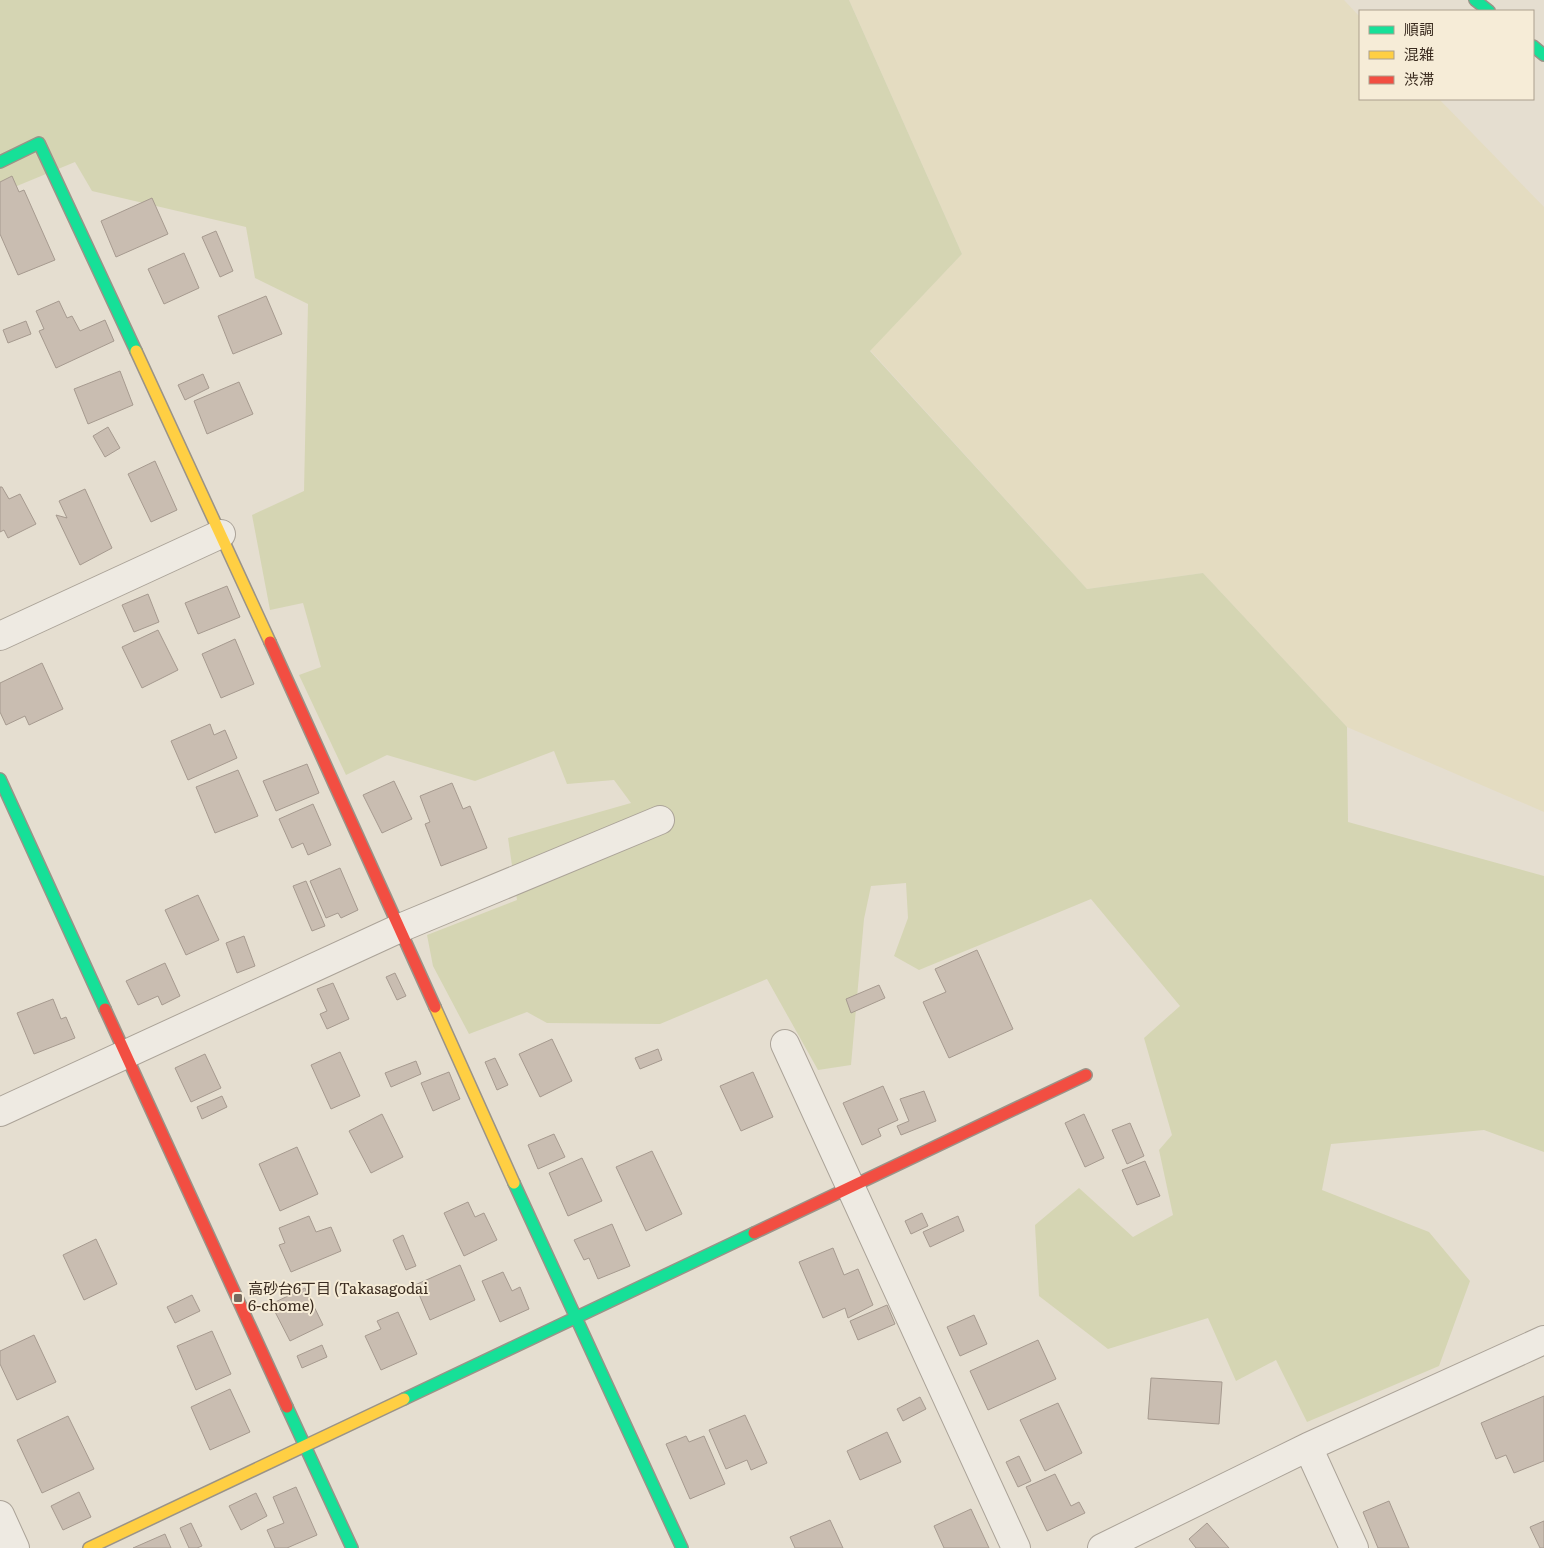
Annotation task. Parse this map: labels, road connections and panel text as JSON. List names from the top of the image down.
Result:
{
  "places": {
    "transit": ["高砂台6丁目 (Takasagodai 6-chome)"]
  },
  "legend": ["順調", "混雑", "渋滞"]
}
